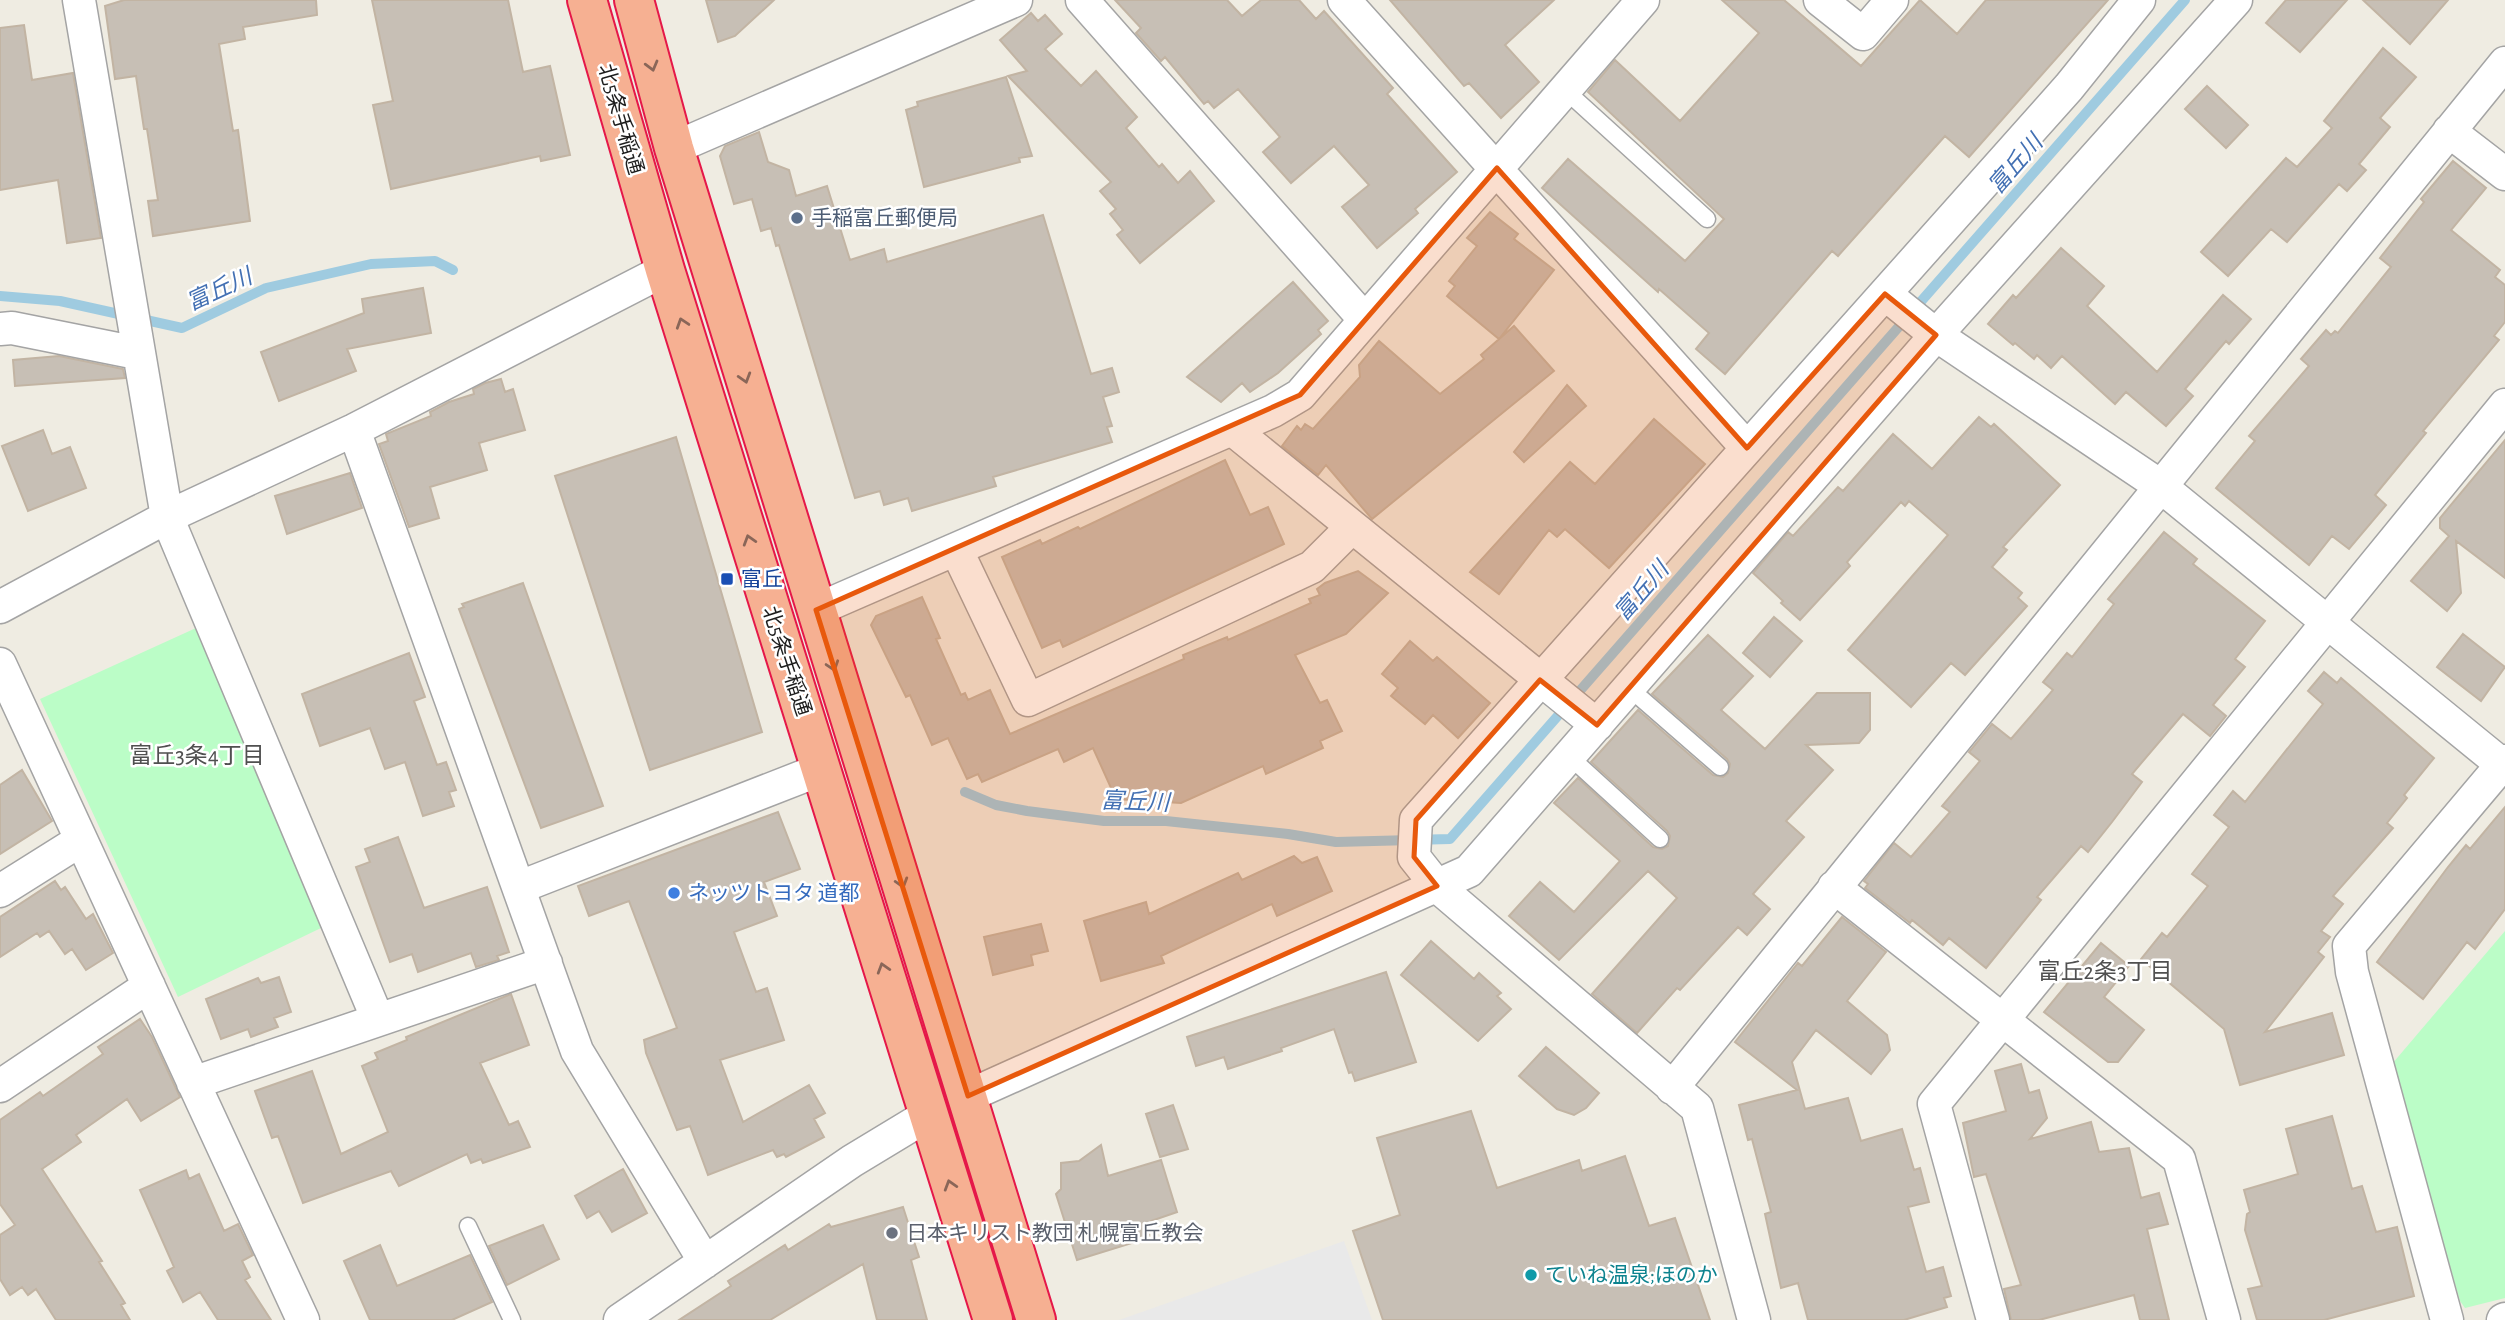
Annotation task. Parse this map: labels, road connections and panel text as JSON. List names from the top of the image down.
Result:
{
  "streets": {
    "highway": ["北5条手稲通"]
  },
  "districts": ["富丘3条4丁目", "富丘2条3丁目"],
  "water": ["富丘川"],
  "places": {
    "other": [
      "手稲富丘郵便局",
      "ネッツトヨタ 道都",
      "日本キリスト教団 札幌富丘教会",
      "ていね温泉;ほのか"
    ],
    "transit": ["富丘"]
  }
}
